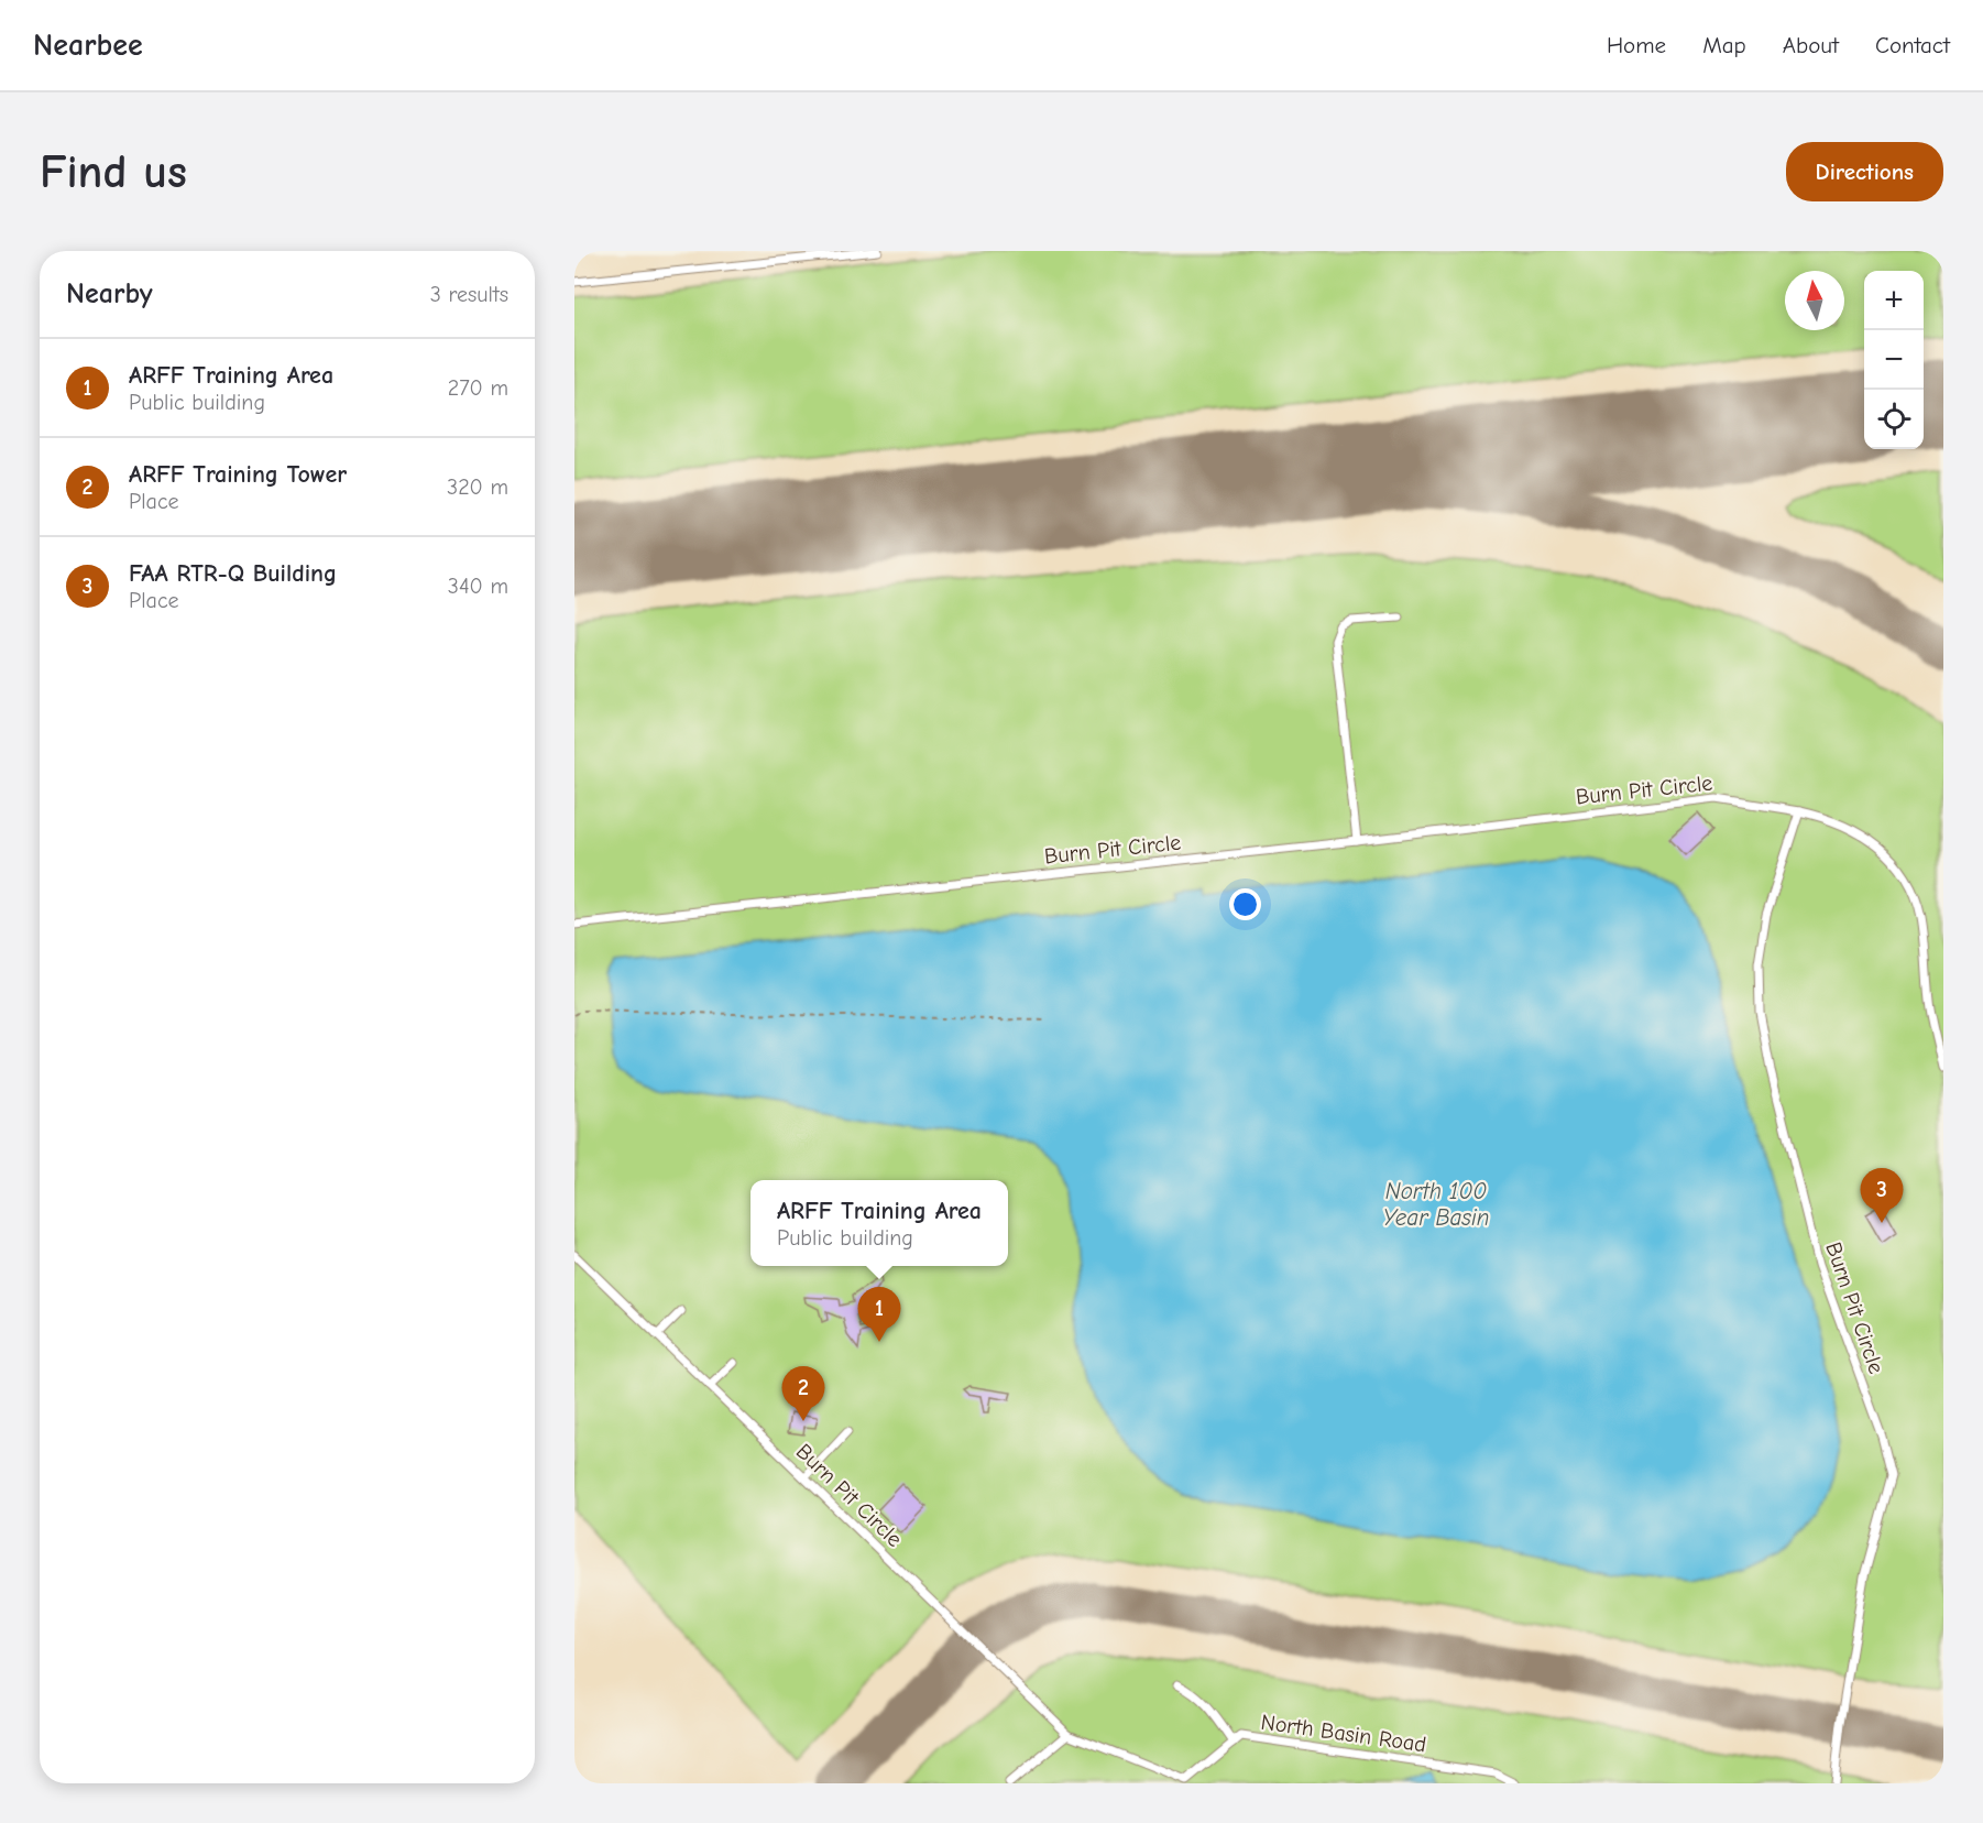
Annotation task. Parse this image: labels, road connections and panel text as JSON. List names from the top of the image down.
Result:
{
  "streets": {
    "lane": ["Burn Pit Circle", "North Basin Road"]
  },
  "crossings": [
    ["Burn Pit Circle", "North Basin Road"]
  ],
  "water": ["North 100 Year Basin"],
  "north": "top",
  "page": {
    "header": "Nearbee",
    "nav": [
      "Home",
      "Map",
      "About",
      "Contact"
    ],
    "buttons": "Directions",
    "title": "Find us",
    "heading": ["Nearby", "3 results"],
    "map_buttons": ["+", "−"],
    "list": [
      {
        "mark": "1",
        "name": "ARFF Training Area",
        "note": "Public building",
        "value": "270 m"
      },
      {
        "mark": "2",
        "name": "ARFF Training Tower",
        "note": "Place",
        "value": "320 m"
      },
      {
        "mark": "3",
        "name": "FAA RTR-Q Building",
        "note": "Place",
        "value": "340 m"
      }
    ],
    "pins": ["3", "1", "2"],
    "popup": ["ARFF Training Area", "Public building"]
  }
}
